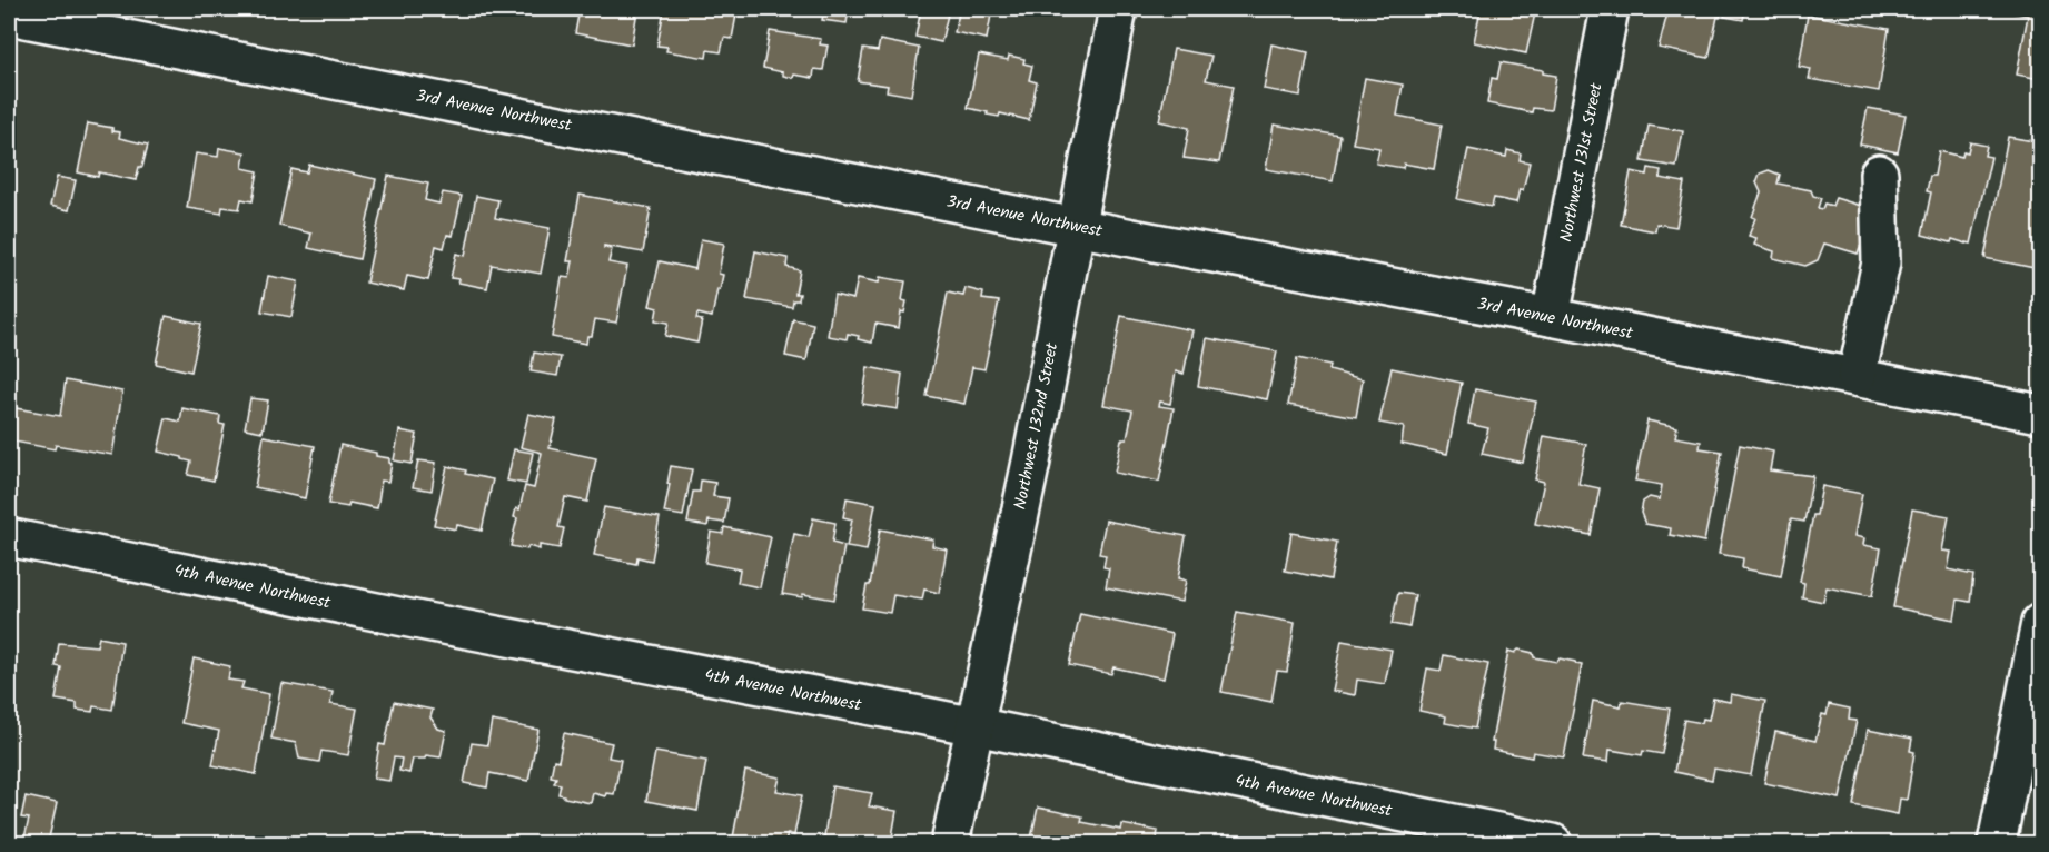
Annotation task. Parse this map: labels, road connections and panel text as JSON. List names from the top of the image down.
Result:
{
  "streets": {
    "street": [
      "3rd Avenue Northwest",
      "Northwest 131st Street",
      "Northwest 132nd Street",
      "4th Avenue Northwest"
    ]
  },
  "crossings": [
    ["3rd Avenue Northwest", "Northwest 131st Street"],
    ["3rd Avenue Northwest", "Northwest 132nd Street"],
    ["Northwest 132nd Street", "4th Avenue Northwest"]
  ]
}
